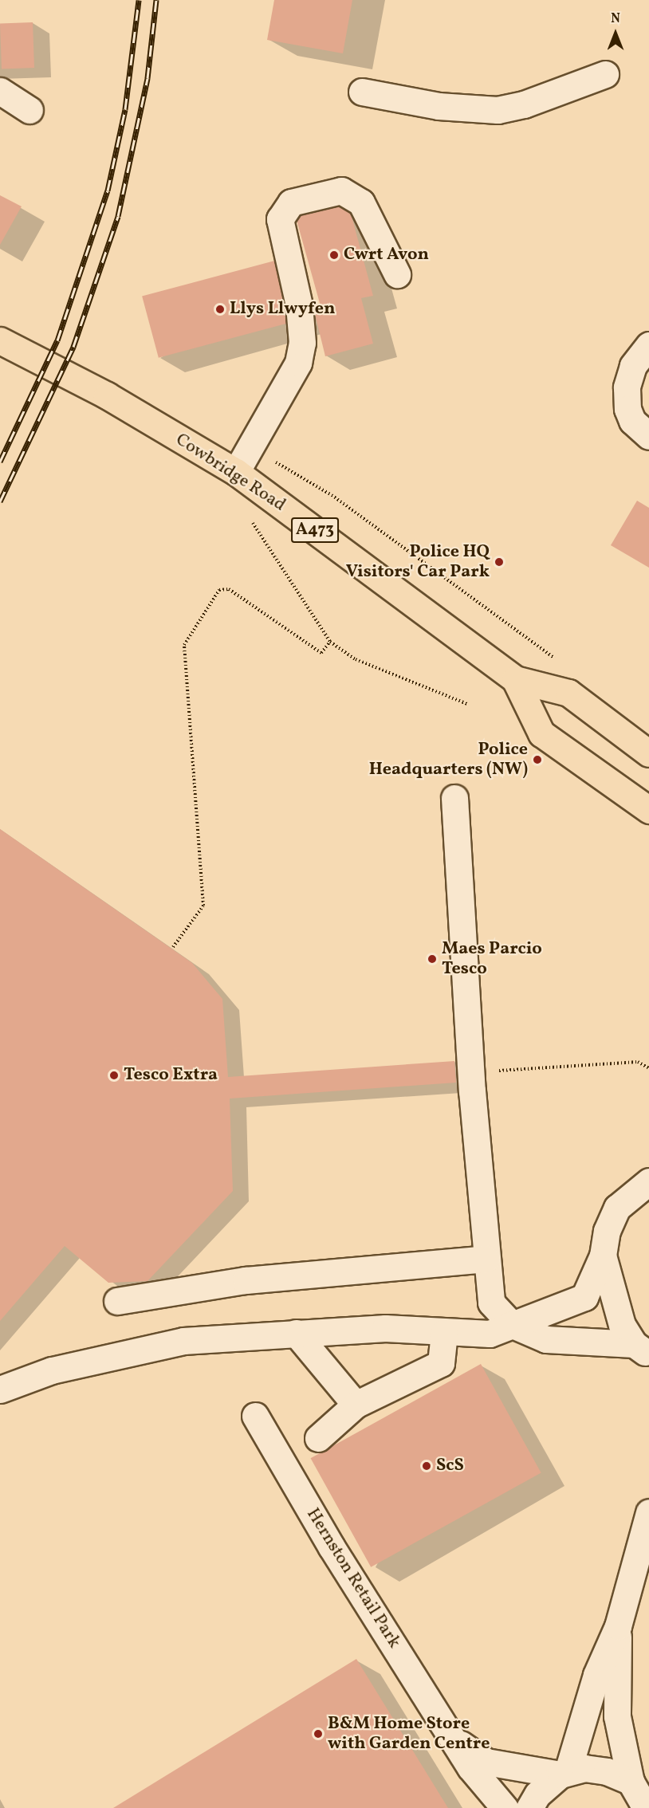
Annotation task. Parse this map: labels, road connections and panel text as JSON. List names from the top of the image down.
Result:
{
  "streets": {
    "main road": ["Cowbridge Road", "A473"],
    "street": ["Hernston Retail Park"]
  },
  "places": [
    "Cwrt Avon",
    "Llys Llwyfen",
    "Police HQ Visitors' Car Park",
    "Police Headquarters (NW)",
    "Maes Parcio Tesco",
    "Tesco Extra",
    "ScS",
    "B&M Home Store with Garden Centre"
  ],
  "north": "top"
}
